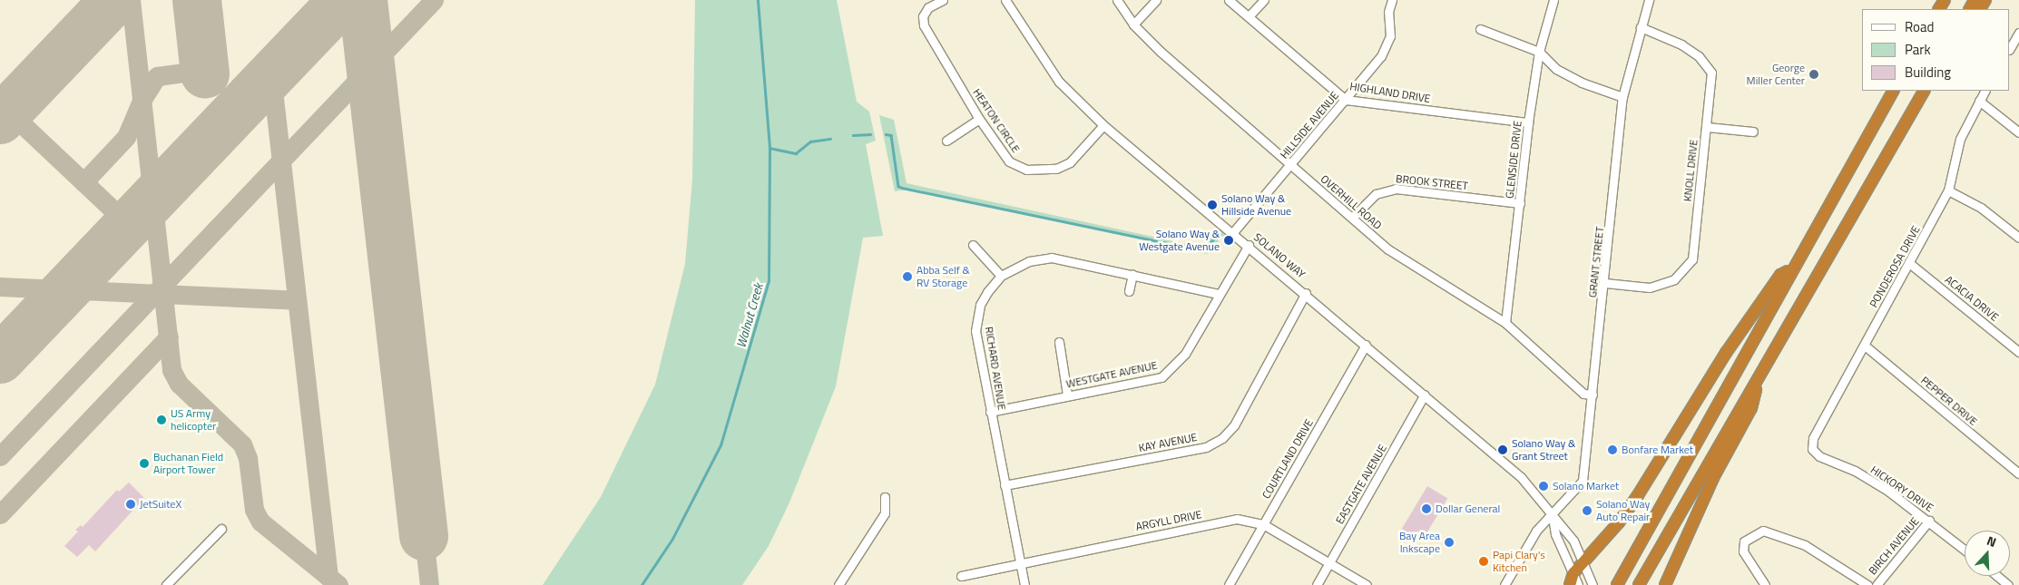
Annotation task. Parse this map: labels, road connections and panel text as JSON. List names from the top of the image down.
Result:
{
  "streets": {
    "street": [
      "HIGHLAND DRIVE",
      "HEATON CIRCLE",
      "HILLSIDE AVENUE",
      "GLENSIDE DRIVE",
      "KNOLL DRIVE",
      "BROOK STREET",
      "OVERHILL ROAD",
      "SOLANO WAY",
      "GRANT STREET",
      "PONDEROSA DRIVE",
      "ACACIA DRIVE",
      "RICHARD AVENUE",
      "WESTGATE AVENUE",
      "PEPPER DRIVE",
      "KAY AVENUE",
      "COURTLAND DRIVE",
      "EASTGATE AVENUE",
      "HICKORY DRIVE",
      "ARGYLL DRIVE",
      "BIRCH AVENUE"
    ]
  },
  "crossings": [
    ["HIGHLAND DRIVE", "HILLSIDE AVENUE"],
    ["HIGHLAND DRIVE", "GLENSIDE DRIVE"],
    ["HEATON CIRCLE", "SOLANO WAY"],
    ["HILLSIDE AVENUE", "OVERHILL ROAD"],
    ["HILLSIDE AVENUE", "SOLANO WAY"],
    ["GLENSIDE DRIVE", "BROOK STREET"],
    ["GLENSIDE DRIVE", "OVERHILL ROAD"],
    ["KNOLL DRIVE", "GRANT STREET"],
    ["BROOK STREET", "OVERHILL ROAD"],
    ["OVERHILL ROAD", "GRANT STREET"],
    ["SOLANO WAY", "GRANT STREET"],
    ["SOLANO WAY", "WESTGATE AVENUE"],
    ["SOLANO WAY", "KAY AVENUE"],
    ["SOLANO WAY", "COURTLAND DRIVE"],
    ["SOLANO WAY", "EASTGATE AVENUE"],
    ["PONDEROSA DRIVE", "ACACIA DRIVE"],
    ["PONDEROSA DRIVE", "PEPPER DRIVE"],
    ["PONDEROSA DRIVE", "HICKORY DRIVE"],
    ["RICHARD AVENUE", "WESTGATE AVENUE"],
    ["RICHARD AVENUE", "KAY AVENUE"],
    ["RICHARD AVENUE", "ARGYLL DRIVE"],
    ["COURTLAND DRIVE", "ARGYLL DRIVE"],
    ["EASTGATE AVENUE", "ARGYLL DRIVE"],
    ["HICKORY DRIVE", "BIRCH AVENUE"]
  ],
  "water": ["Walnut Creek"],
  "places": [
    "George Miller Center",
    "Solano Way & Hillside Avenue",
    "Solano Way & Westgate Avenue",
    "Abba Self & RV Storage",
    "US Army helicopter",
    "Solano Way & Grant Street",
    "Bonfare Market",
    "Buchanan Field Airport Tower",
    "Solano Market",
    "JetSuiteX",
    "Dollar General",
    "Solano Way Auto Repair",
    "Bay Area Inkscape",
    "Papi Clary's Kitchen"
  ],
  "legend": ["Road", "Park", "Building"],
  "north": "top"
}
